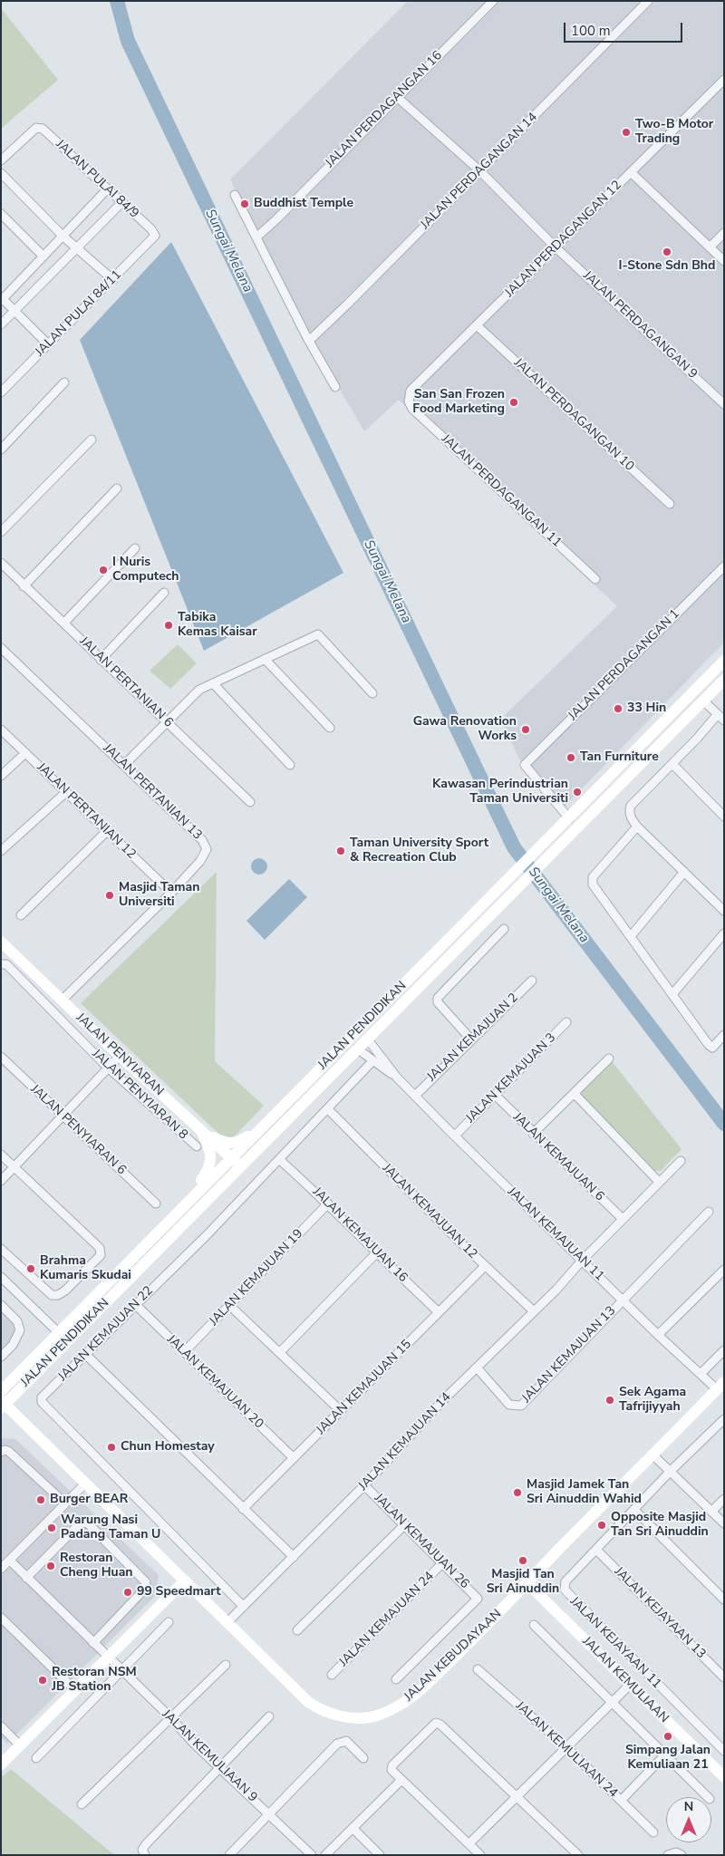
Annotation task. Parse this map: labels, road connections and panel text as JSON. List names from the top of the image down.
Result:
{
  "streets": {
    "main road": [
      "JALAN PENDIDIKAN",
      "JALAN PENYIARAN",
      "JALAN KEBUDAYAAN",
      "JALAN KEMULIAAN"
    ],
    "street": [
      "JALAN PERDAGANGAN 16",
      "JALAN PERDAGANGAN 14",
      "JALAN PULAI 84/9",
      "JALAN PERDAGANGAN 12",
      "JALAN PULAI 84/11",
      "JALAN PERDAGANGAN 9",
      "JALAN PERDAGANGAN 10",
      "JALAN PERDAGANGAN 11",
      "JALAN PERDAGANGAN 1",
      "JALAN PERTANIAN 6",
      "JALAN PERTANIAN 13",
      "JALAN PERTANIAN 12",
      "JALAN KEMAJUAN 2",
      "JALAN KEMAJUAN 3",
      "JALAN PENYIARAN 8",
      "JALAN PENYIARAN 6",
      "JALAN KEMAJUAN 6",
      "JALAN KEMAJUAN 12",
      "JALAN KEMAJUAN 11",
      "JALAN KEMAJUAN 16",
      "JALAN KEMAJUAN 19",
      "JALAN KEMAJUAN 22",
      "JALAN KEMAJUAN 13",
      "JALAN KEMAJUAN 20",
      "JALAN KEMAJUAN 15",
      "JALAN KEMAJUAN 14",
      "JALAN KEMAJUAN 26",
      "JALAN KEJAYAAN 13",
      "JALAN KEMAJUAN 24",
      "JALAN KEJAYAAN 11",
      "JALAN KEMULIAAN 24",
      "JALAN KEMULIAAN 9"
    ]
  },
  "crossings": [
    ["JALAN PERDAGANGAN 16", "JALAN PERDAGANGAN 9"],
    ["JALAN PERDAGANGAN 14", "JALAN PERDAGANGAN 9"],
    ["JALAN PULAI 84/9", "JALAN PULAI 84/11"],
    ["JALAN PERDAGANGAN 12", "JALAN PERDAGANGAN 9"],
    ["JALAN PERDAGANGAN 12", "JALAN PERDAGANGAN 10"],
    ["JALAN PERDAGANGAN 12", "JALAN PERDAGANGAN 11"],
    ["JALAN PERDAGANGAN 1", "JALAN PENDIDIKAN"],
    ["JALAN PERTANIAN 13", "JALAN PERTANIAN 12"],
    ["JALAN PERTANIAN 13", "JALAN PENYIARAN"],
    ["JALAN PENDIDIKAN", "JALAN PENYIARAN"],
    ["JALAN PENDIDIKAN", "JALAN KEMAJUAN 11"],
    ["JALAN PENDIDIKAN", "JALAN KEBUDAYAAN"],
    ["JALAN KEMAJUAN 2", "JALAN KEMAJUAN 11"],
    ["JALAN KEMAJUAN 3", "JALAN KEMAJUAN 6"],
    ["JALAN KEMAJUAN 3", "JALAN KEMAJUAN 11"],
    ["JALAN KEMAJUAN 6", "JALAN KEMAJUAN 14"],
    ["JALAN KEMAJUAN 12", "JALAN KEMAJUAN 22"],
    ["JALAN KEMAJUAN 12", "JALAN KEMAJUAN 15"],
    ["JALAN KEMAJUAN 12", "JALAN KEMAJUAN 14"],
    ["JALAN KEMAJUAN 11", "JALAN KEMAJUAN 22"],
    ["JALAN KEMAJUAN 11", "JALAN KEMAJUAN 13"],
    ["JALAN KEMAJUAN 11", "JALAN KEMAJUAN 14"],
    ["JALAN KEMAJUAN 11", "JALAN KEBUDAYAAN"],
    ["JALAN KEMAJUAN 16", "JALAN KEMAJUAN 19"],
    ["JALAN KEMAJUAN 16", "JALAN KEMAJUAN 22"],
    ["JALAN KEMAJUAN 16", "JALAN KEMAJUAN 15"],
    ["JALAN KEMAJUAN 19", "JALAN KEMAJUAN 20"],
    ["JALAN KEMAJUAN 22", "JALAN KEMAJUAN 20"],
    ["JALAN KEMAJUAN 22", "JALAN KEMAJUAN 14"],
    ["JALAN KEMAJUAN 13", "JALAN KEMAJUAN 14"],
    ["JALAN KEMAJUAN 20", "JALAN KEMAJUAN 15"],
    ["JALAN KEMAJUAN 14", "JALAN KEMAJUAN 26"],
    ["JALAN KEMAJUAN 14", "JALAN KEBUDAYAAN"],
    ["JALAN KEMAJUAN 26", "JALAN KEMAJUAN 24"],
    ["JALAN KEJAYAAN 13", "JALAN KEJAYAAN 11"],
    ["JALAN KEBUDAYAAN", "JALAN KEMULIAAN"]
  ],
  "water": ["Sungai Melana"],
  "places": [
    "Two-B Motor Trading",
    "Buddhist Temple",
    "I-Stone Sdn Bhd",
    "San San Frozen Food Marketing",
    "I Nuris Computech",
    "Tabika Kemas Kaisar",
    "33 Hin",
    "Gawa Renovation Works",
    "Tan Furniture",
    "Kawasan Perindustrian Taman Universiti",
    "Taman University Sport & Recreation Club",
    "Masjid Taman Universiti",
    "Brahma Kumaris Skudai",
    "Sek Agama Tafrijiyyah",
    "Chun Homestay",
    "Masjid Jamek Tan Sri Ainuddin Wahid",
    "Burger BEAR",
    "Opposite Masjid Tan Sri Ainuddin",
    "Warung Nasi Padang Taman U",
    "Masjid Tan Sri Ainuddin",
    "Restoran Cheng Huan",
    "99 Speedmart",
    "Restoran NSM JB Station",
    "Simpang Jalan Kemuliaan 21"
  ],
  "scale_bar": "100 m",
  "north": "top"
}
